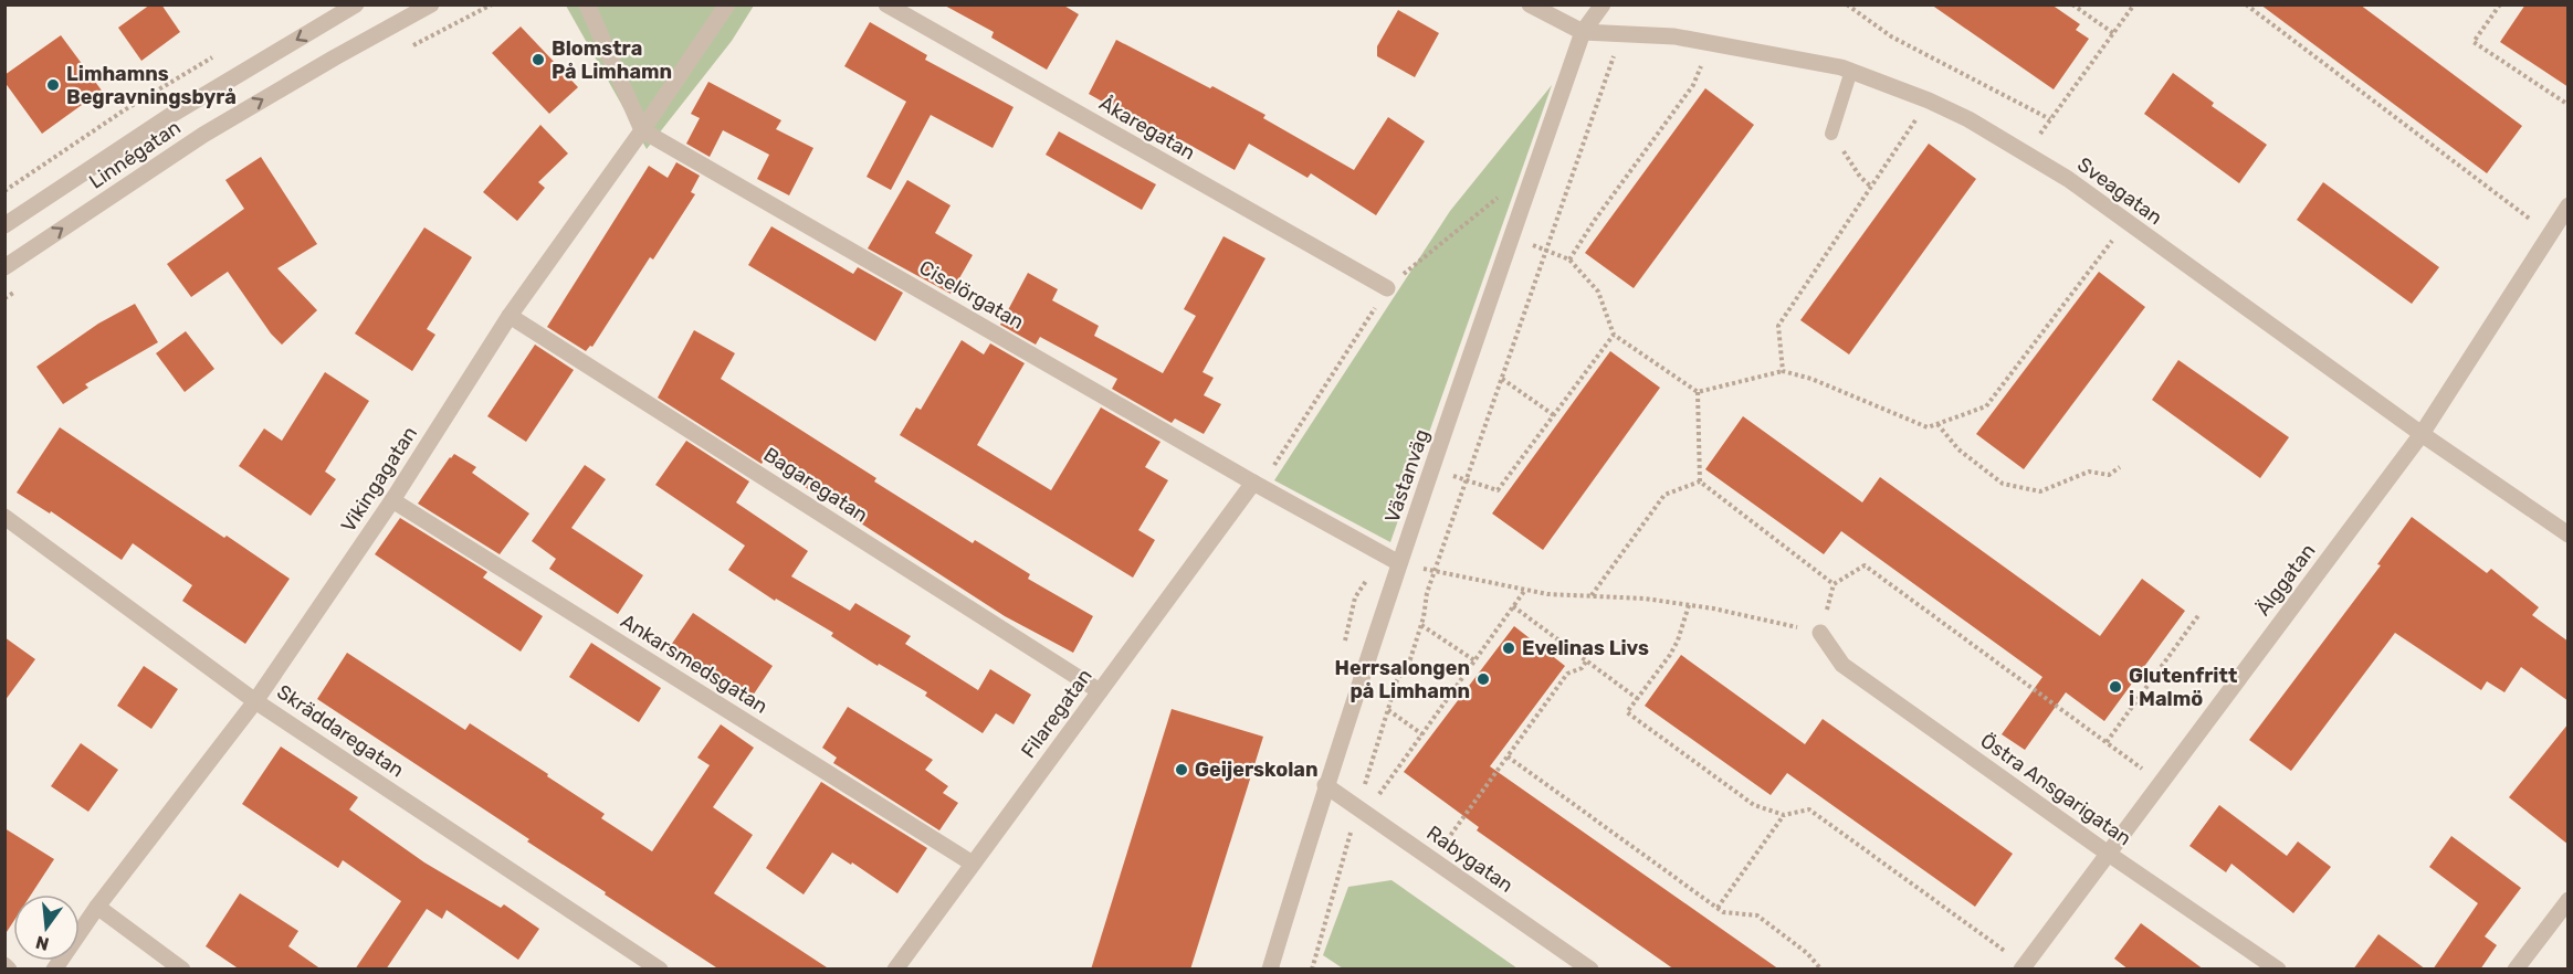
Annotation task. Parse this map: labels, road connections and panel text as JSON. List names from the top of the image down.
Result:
{
  "streets": {
    "street": [
      "Åkaregatan",
      "Linnégatan",
      "Sveagatan",
      "Ciselörgatan",
      "Västanväg",
      "Vikingagatan",
      "Bagaregatan",
      "Älggatan",
      "Ankarsmedsgatan",
      "Filaregatan",
      "Skräddaregatan",
      "Östra Ansgarigatan",
      "Rabygatan"
    ]
  },
  "crossings": [
    ["Sveagatan", "Västanväg"],
    ["Sveagatan", "Älggatan"],
    ["Ciselörgatan", "Västanväg"],
    ["Ciselörgatan", "Vikingagatan"],
    ["Ciselörgatan", "Filaregatan"],
    ["Västanväg", "Rabygatan"],
    ["Vikingagatan", "Bagaregatan"],
    ["Vikingagatan", "Ankarsmedsgatan"],
    ["Vikingagatan", "Skräddaregatan"],
    ["Bagaregatan", "Filaregatan"],
    ["Älggatan", "Östra Ansgarigatan"],
    ["Ankarsmedsgatan", "Filaregatan"]
  ],
  "places": [
    "Blomstra På Limhamn",
    "Limhamns Begravningsbyrå",
    "Evelinas Livs",
    "Herrsalongen på Limhamn",
    "Glutenfritt i Malmö",
    "Geijerskolan"
  ],
  "north": "bottom"
}
